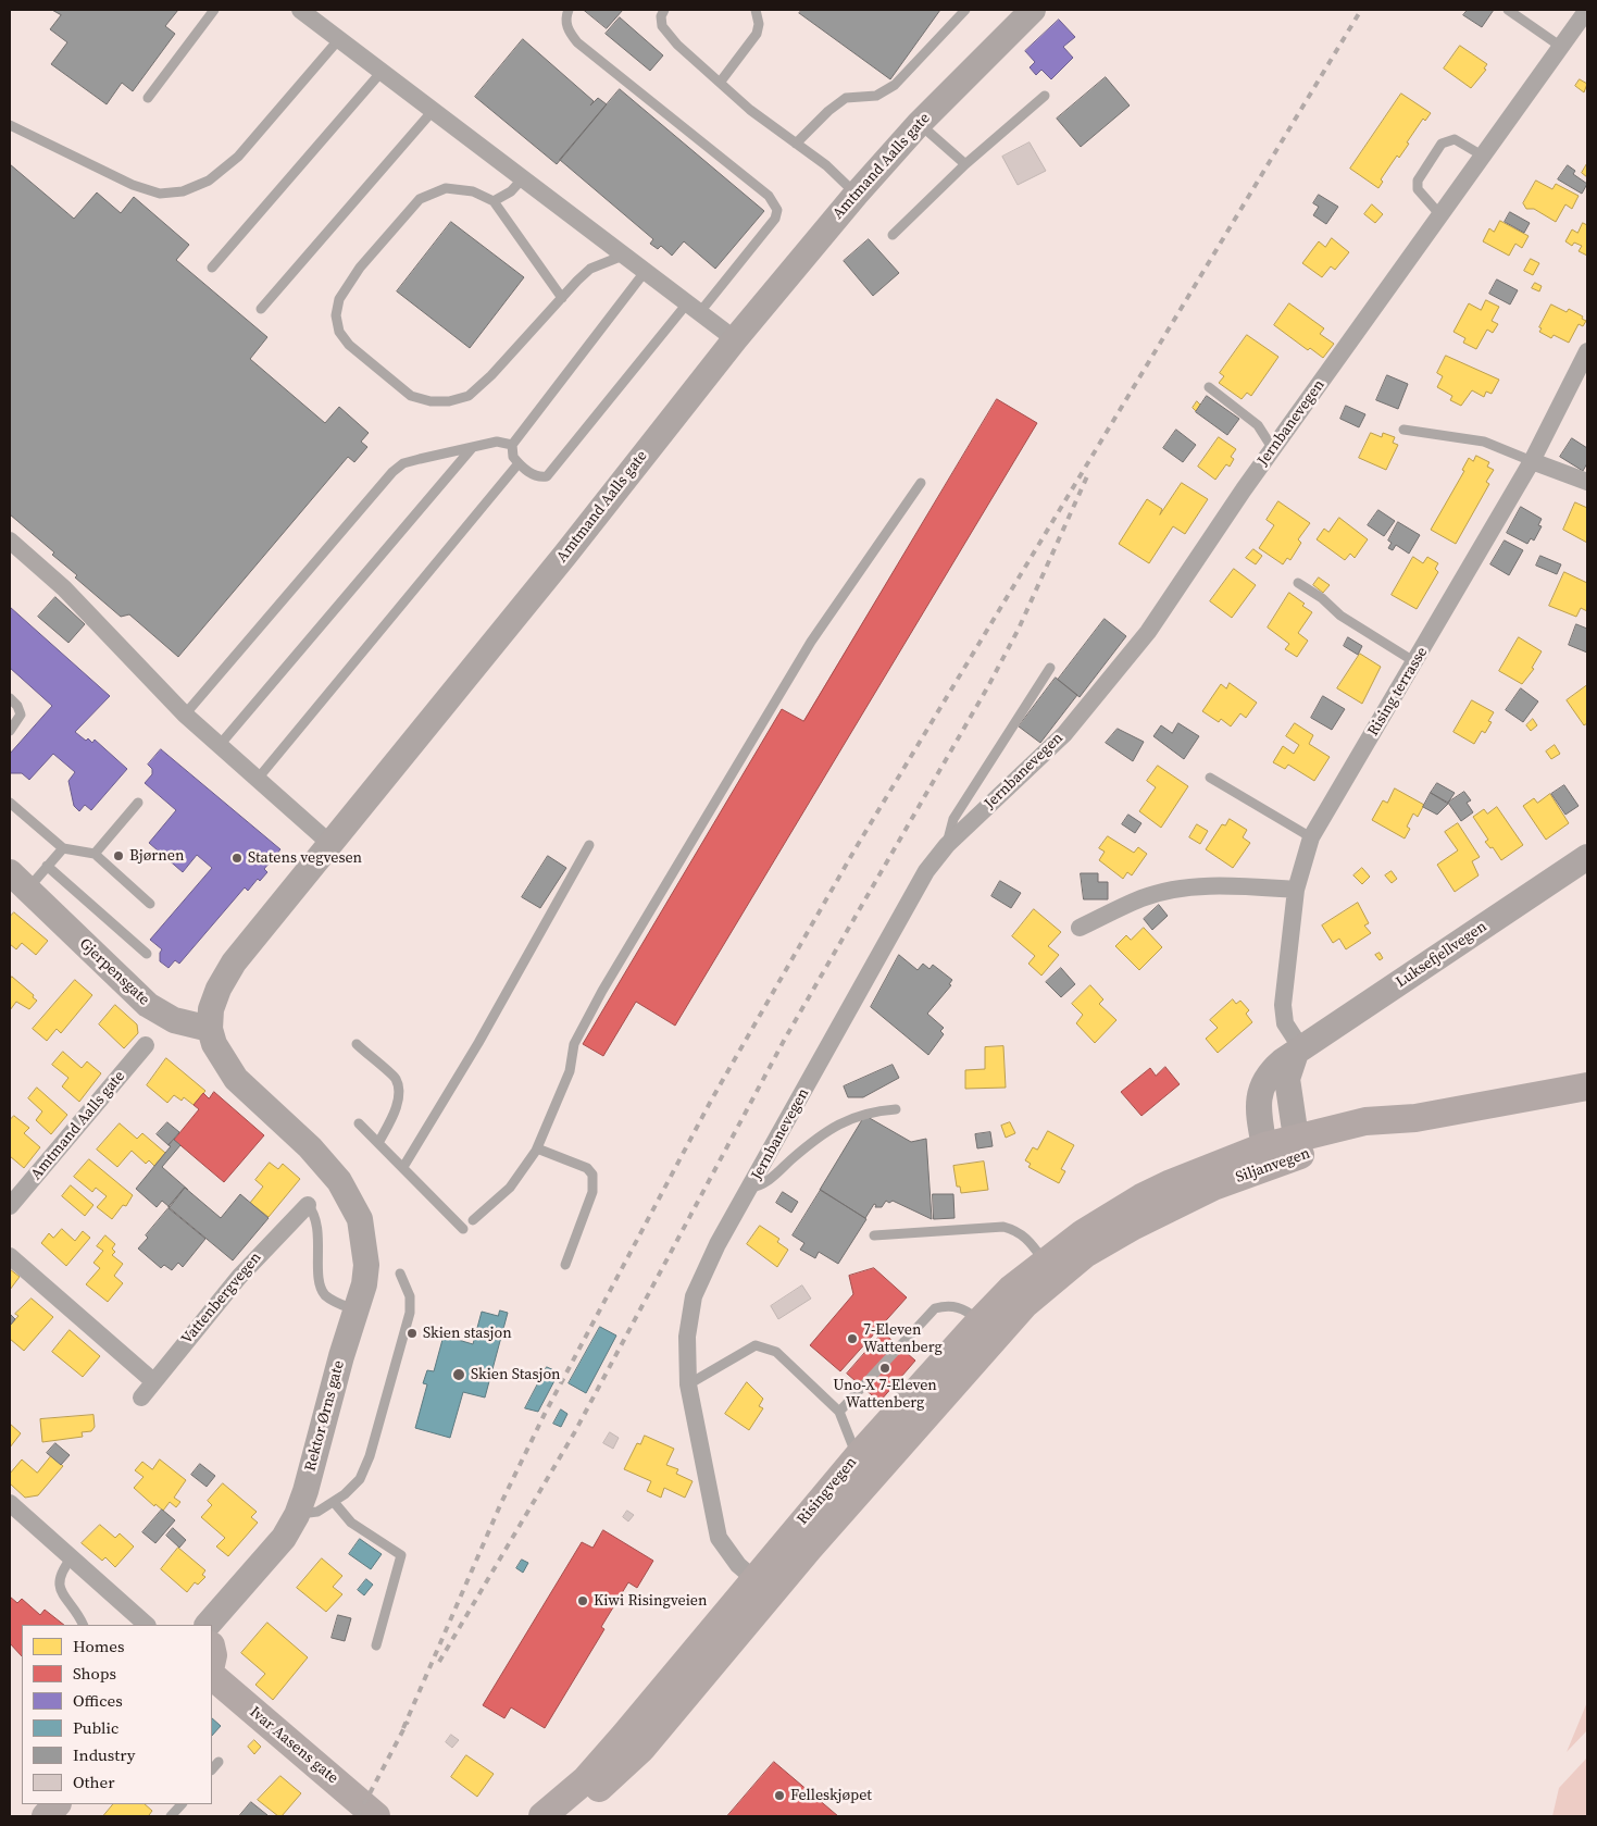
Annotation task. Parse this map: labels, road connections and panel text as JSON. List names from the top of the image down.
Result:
{
  "streets": {
    "main road": [
      "Amtmand Aalls gate",
      "Luksefjellvegen",
      "Gjerpensgate",
      "Siljanvegen",
      "Rektor Ørns gate",
      "Risingvegen",
      "Ivar Aasens gate"
    ],
    "street": ["Jernbanevegen", "Rising terrasse", "Vattenbergvegen"]
  },
  "crossings": [
    ["Amtmand Aalls gate", "Gjerpensgate"],
    ["Amtmand Aalls gate", "Rektor Ørns gate"],
    ["Jernbanevegen", "Risingvegen"],
    ["Rising terrasse", "Luksefjellvegen"],
    ["Gjerpensgate", "Rektor Ørns gate"],
    ["Siljanvegen", "Risingvegen"]
  ],
  "places": [
    "Bjørnen",
    "Statens vegvesen",
    "Skien stasjon",
    "7-Eleven Wattenberg",
    "Uno-X 7-Eleven Wattenberg",
    "Skien Stasjon",
    "Kiwi Risingveien",
    "Felleskjøpet"
  ],
  "legend": [
    "Homes",
    "Shops",
    "Offices",
    "Public",
    "Industry",
    "Other"
  ]
}
